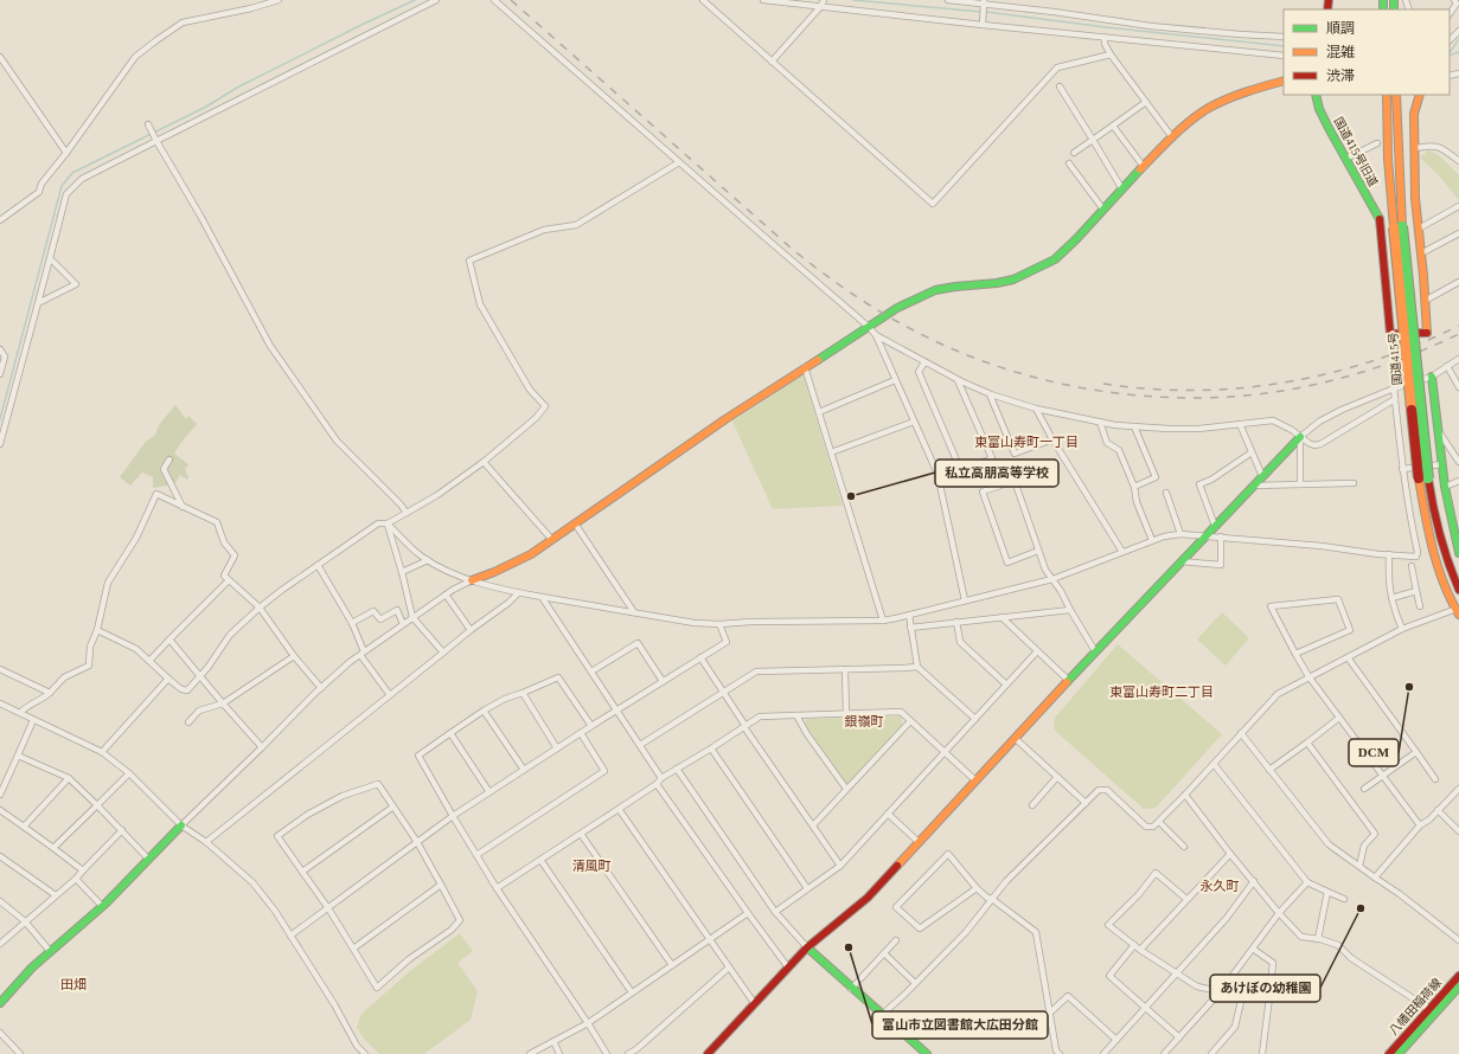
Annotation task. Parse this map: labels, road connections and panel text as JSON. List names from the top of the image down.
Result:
{
  "streets": {
    "main road": ["国道415号旧道", "国道415号", "八幡田稲荷線"]
  },
  "districts": [
    "東富山寿町一丁目",
    "東富山寿町二丁目",
    "銀嶺町",
    "清風町",
    "永久町",
    "田畑"
  ],
  "places": [
    "私立高朋高等学校",
    "DCM",
    "あけぼの幼稚園",
    "富山市立図書館大広田分館"
  ],
  "legend": ["順調", "混雑", "渋滞"]
}
